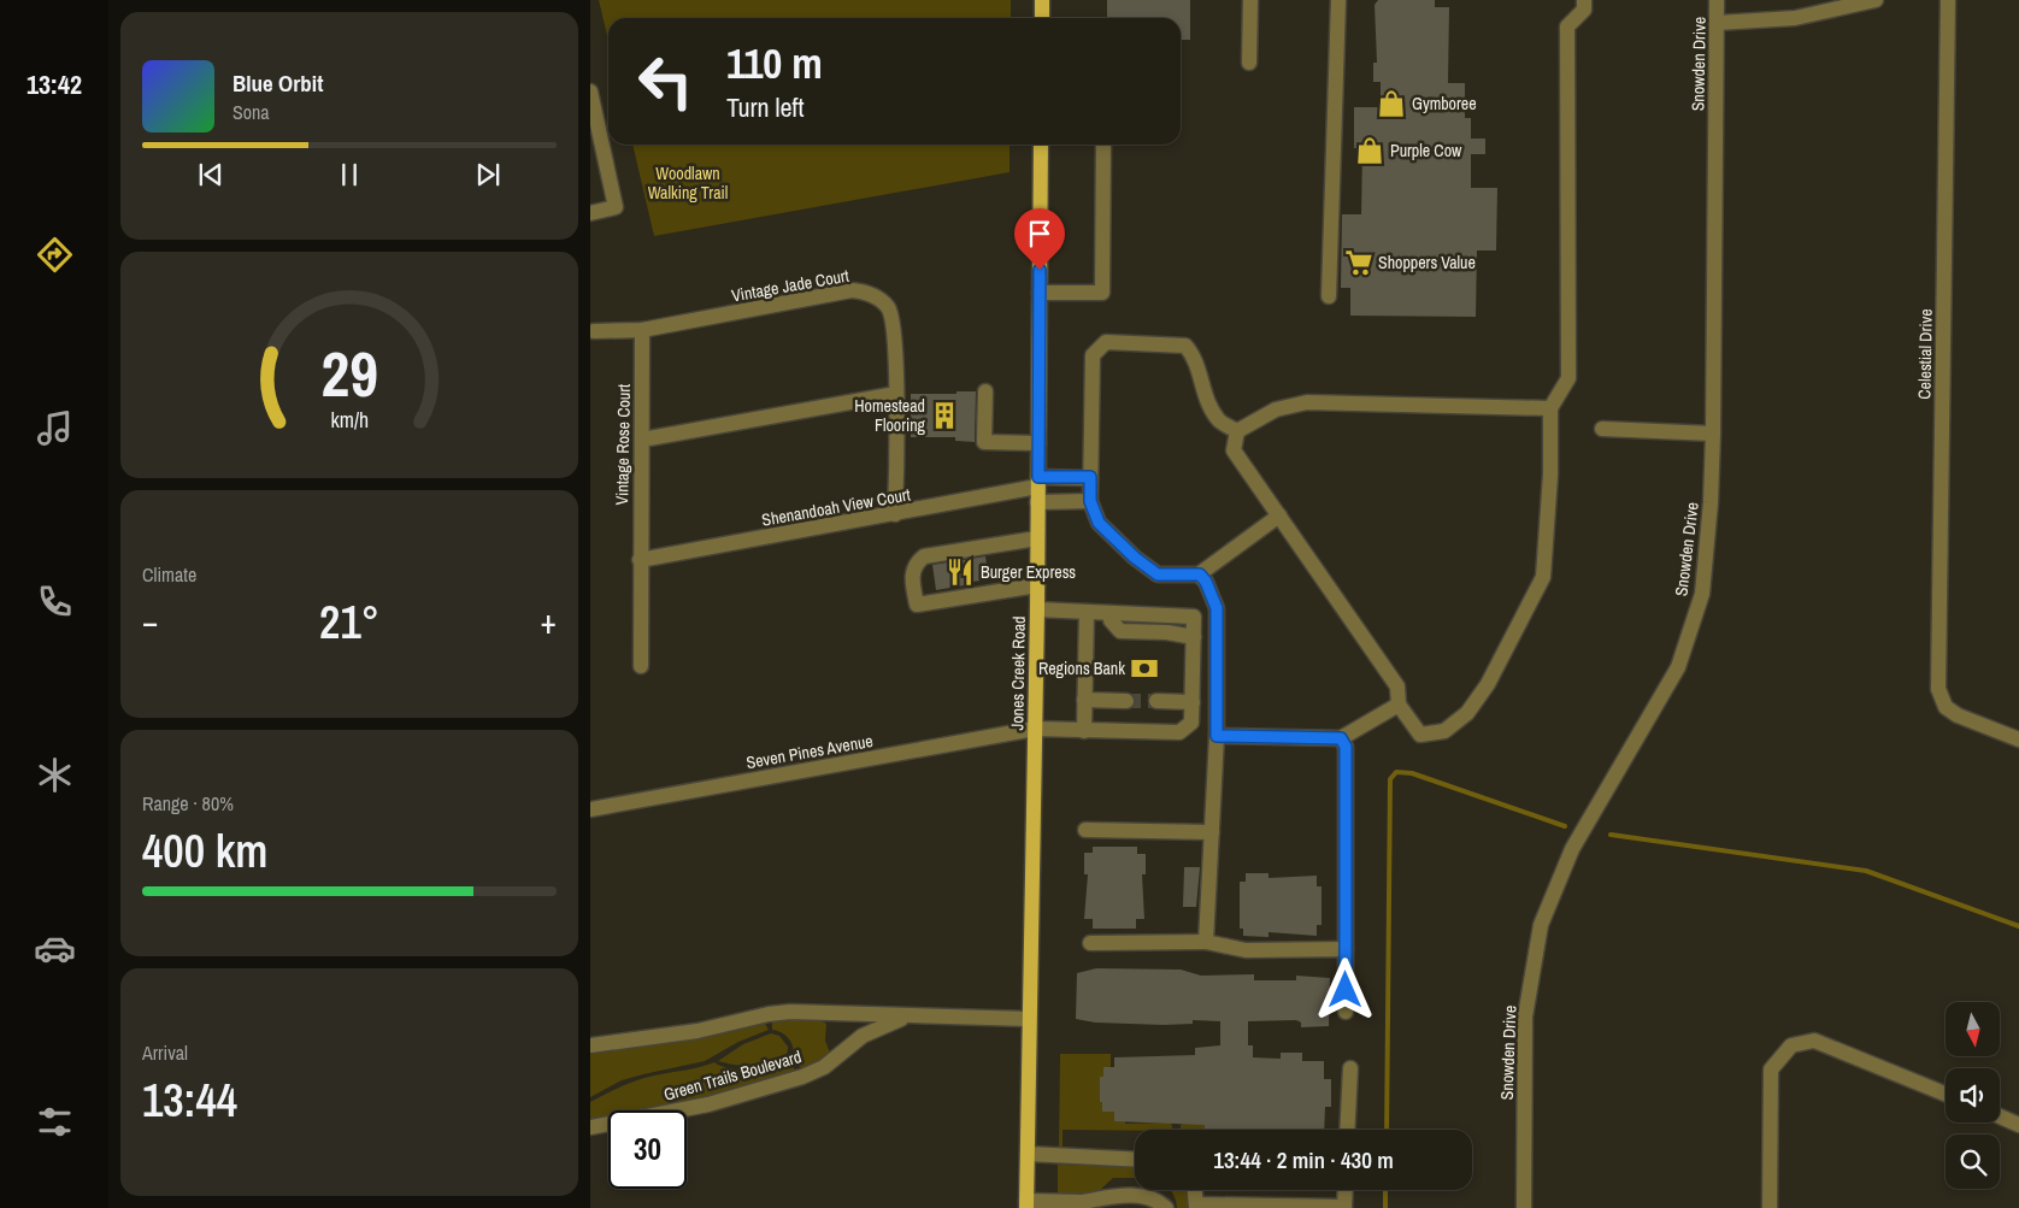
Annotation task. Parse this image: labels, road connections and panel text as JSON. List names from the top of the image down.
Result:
{
  "streets": {
    "main road": ["Jones Creek Road"],
    "street": [
      "Snowden Drive",
      "Vintage Jade Court",
      "Celestial Drive",
      "Vintage Rose Court",
      "Shenandoah View Court",
      "Seven Pines Avenue",
      "Green Trails Boulevard"
    ]
  },
  "crossings": [
    ["Vintage Jade Court", "Vintage Rose Court"],
    ["Vintage Jade Court", "Shenandoah View Court"],
    ["Vintage Rose Court", "Shenandoah View Court"],
    ["Shenandoah View Court", "Jones Creek Road"],
    ["Jones Creek Road", "Seven Pines Avenue"],
    ["Jones Creek Road", "Green Trails Boulevard"]
  ],
  "parks": ["Woodlawn Walking Trail"],
  "places": {
    "shop": ["Gymboree", "Purple Cow"],
    "supermarket": ["Shoppers Value"],
    "building": ["Homestead Flooring"],
    "restaurant": ["Burger Express"],
    "bank": ["Regions Bank"]
  },
  "north": "bottom",
  "page": {
    "tabs": "13:42",
    "turn": ["110 m", "Turn left"],
    "song": ["Blue Orbit", "Sona"],
    "tile": [
      "Climate",
      ["Range · 80%", "400 km"],
      ["Arrival", "13:44"]
    ],
    "heat": ["−", "21°", "+"],
    "limit": "30",
    "trip": "13:44 · 2 min · 430 m",
    "gauge": ["29", "km/h"]
  }
}
